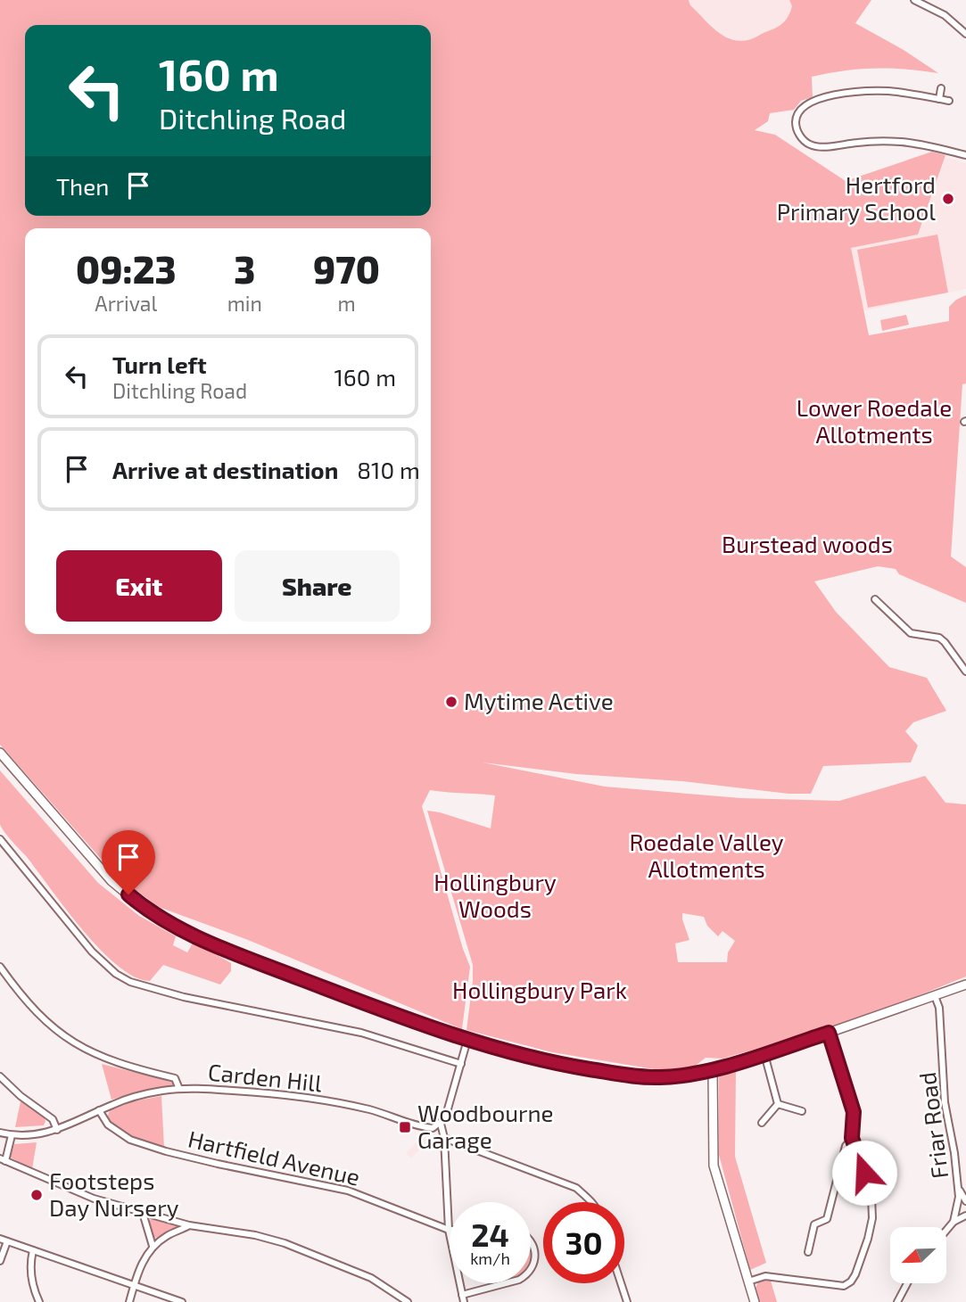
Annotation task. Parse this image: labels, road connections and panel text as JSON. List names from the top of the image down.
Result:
{
  "streets": {
    "street": ["Carden Hill", "Friar Road", "Hartfield Avenue"]
  },
  "crossings": [
    ["Carden Hill", "Hartfield Avenue"]
  ],
  "parks": [
    "Lower Roedale Allotments",
    "Burstead woods",
    "Roedale Valley Allotments",
    "Hollingbury Woods",
    "Hollingbury Park"
  ],
  "places": {
    "other": ["Hertford Primary School", "Mytime Active", "Footsteps Day Nursery"],
    "transit": ["Woodbourne Garage"]
  },
  "north": "bottom left",
  "page": {
    "turn": ["160 m", "Ditchling Road"],
    "then": "Then",
    "eta": [
      "09:23",
      "Arrival",
      "3",
      "min",
      "970",
      "m"
    ],
    "list": [
      {
        "name": "Turn left",
        "note": "Ditchling Road",
        "value": "160 m"
      },
      {
        "name": "Arrive at destination",
        "value": "810 m"
      }
    ],
    "buttons": ["Exit", "Share"],
    "speed": "24 km/h",
    "limit": "30"
  }
}
